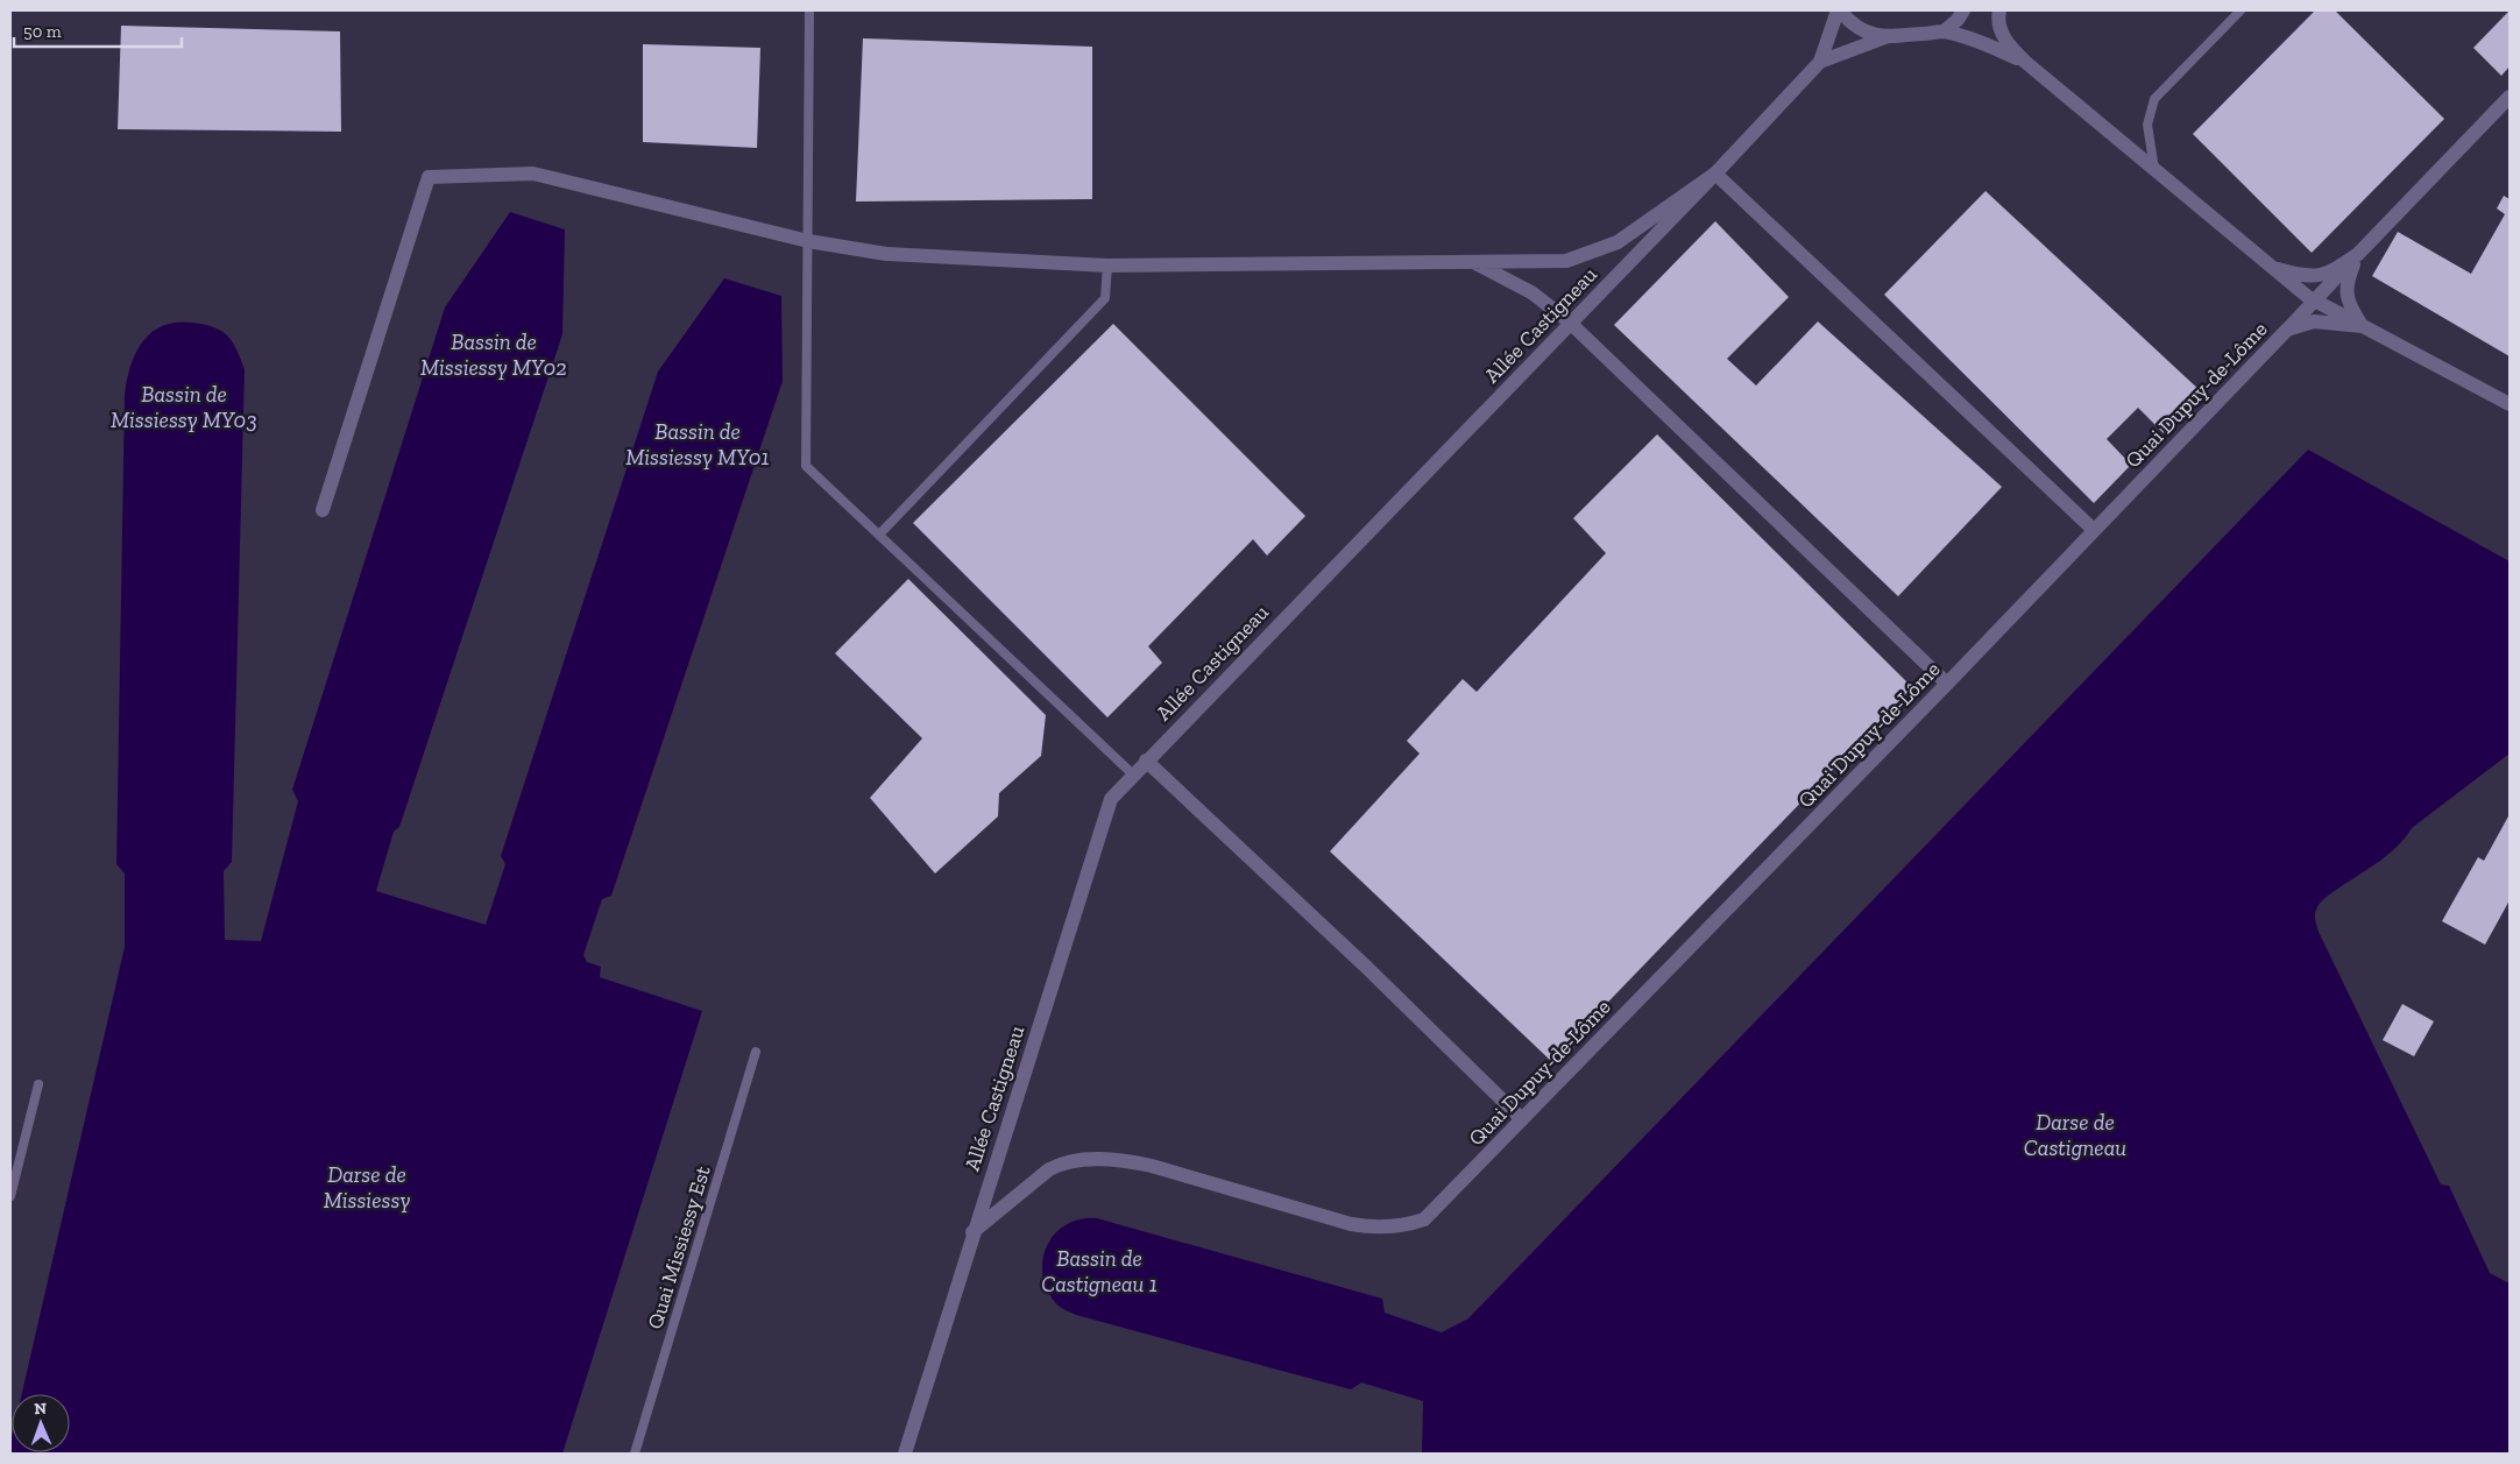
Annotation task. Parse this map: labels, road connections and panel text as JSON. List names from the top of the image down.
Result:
{
  "streets": {
    "street": ["Allée Castigneau", "Quai Dupuy-de-Lôme"],
    "lane": ["Quai Missiessy Est"]
  },
  "crossings": [
    ["Allée Castigneau", "Quai Dupuy-de-Lôme"]
  ],
  "water": [
    "Bassin de Missiessy MY02",
    "Bassin de Missiessy MY03",
    "Bassin de Missiessy MY01",
    "Darse de Castigneau",
    "Darse de Missiessy",
    "Bassin de Castigneau 1"
  ],
  "scale_bar": "50 m",
  "north": "top"
}
